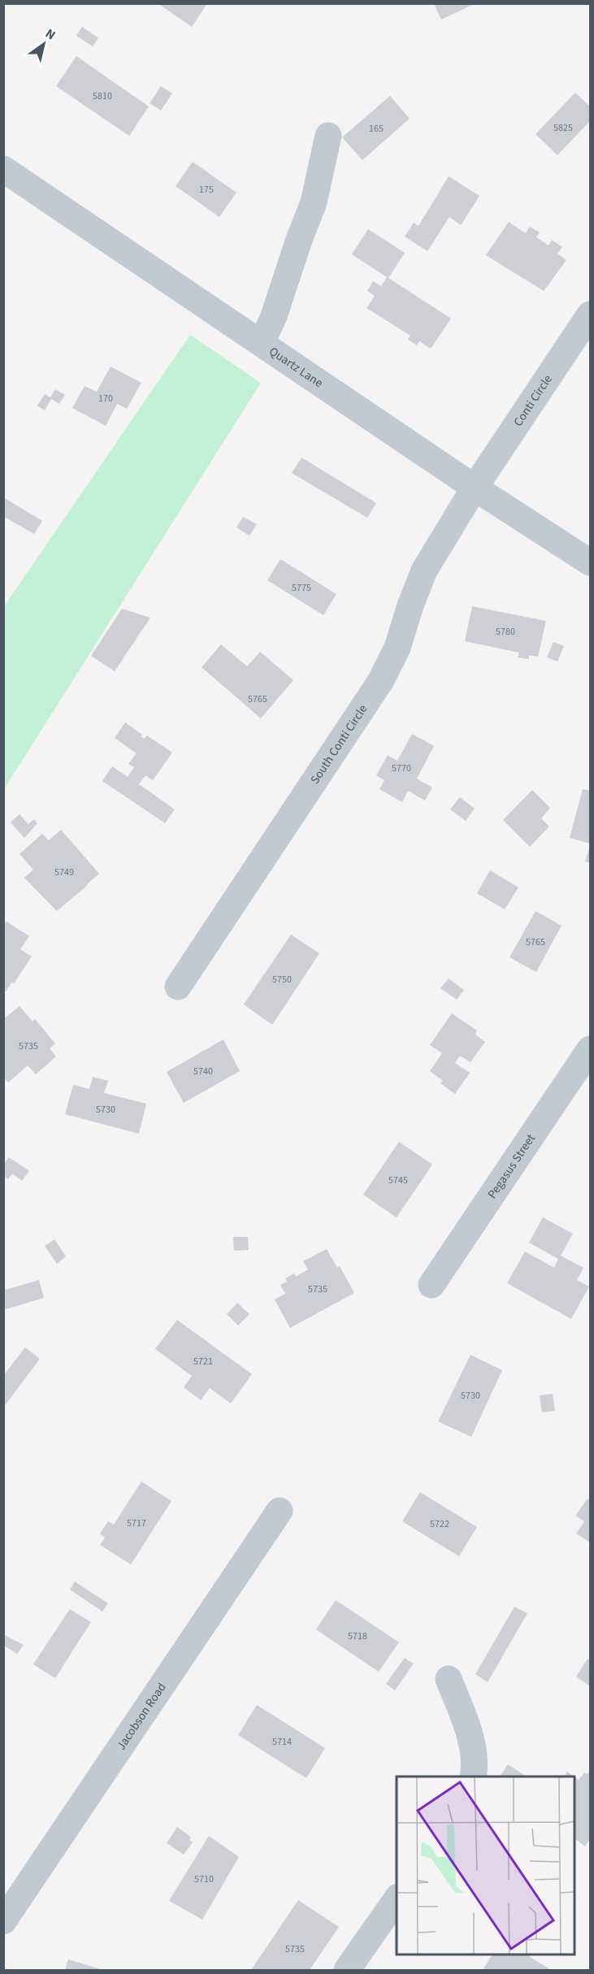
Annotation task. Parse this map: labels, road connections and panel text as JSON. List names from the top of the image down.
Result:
{
  "streets": {
    "street": [
      "Quartz Lane",
      "Conti Circle",
      "South Conti Circle",
      "Pegasus Street",
      "Jacobson Road"
    ]
  },
  "crossings": [
    ["Quartz Lane", "Conti Circle"],
    ["Quartz Lane", "South Conti Circle"],
    ["Conti Circle", "South Conti Circle"]
  ],
  "house_numbers": [
    "5810",
    "5825",
    "165",
    "175",
    "170",
    "5775",
    "5780",
    "5765",
    "5770",
    "5749",
    "5765",
    "5750",
    "5735",
    "5740",
    "5730",
    "5745",
    "5735",
    "5721",
    "5730",
    "5717",
    "5722",
    "5718",
    "5714",
    "5710",
    "5735"
  ],
  "north": "top right"
}
